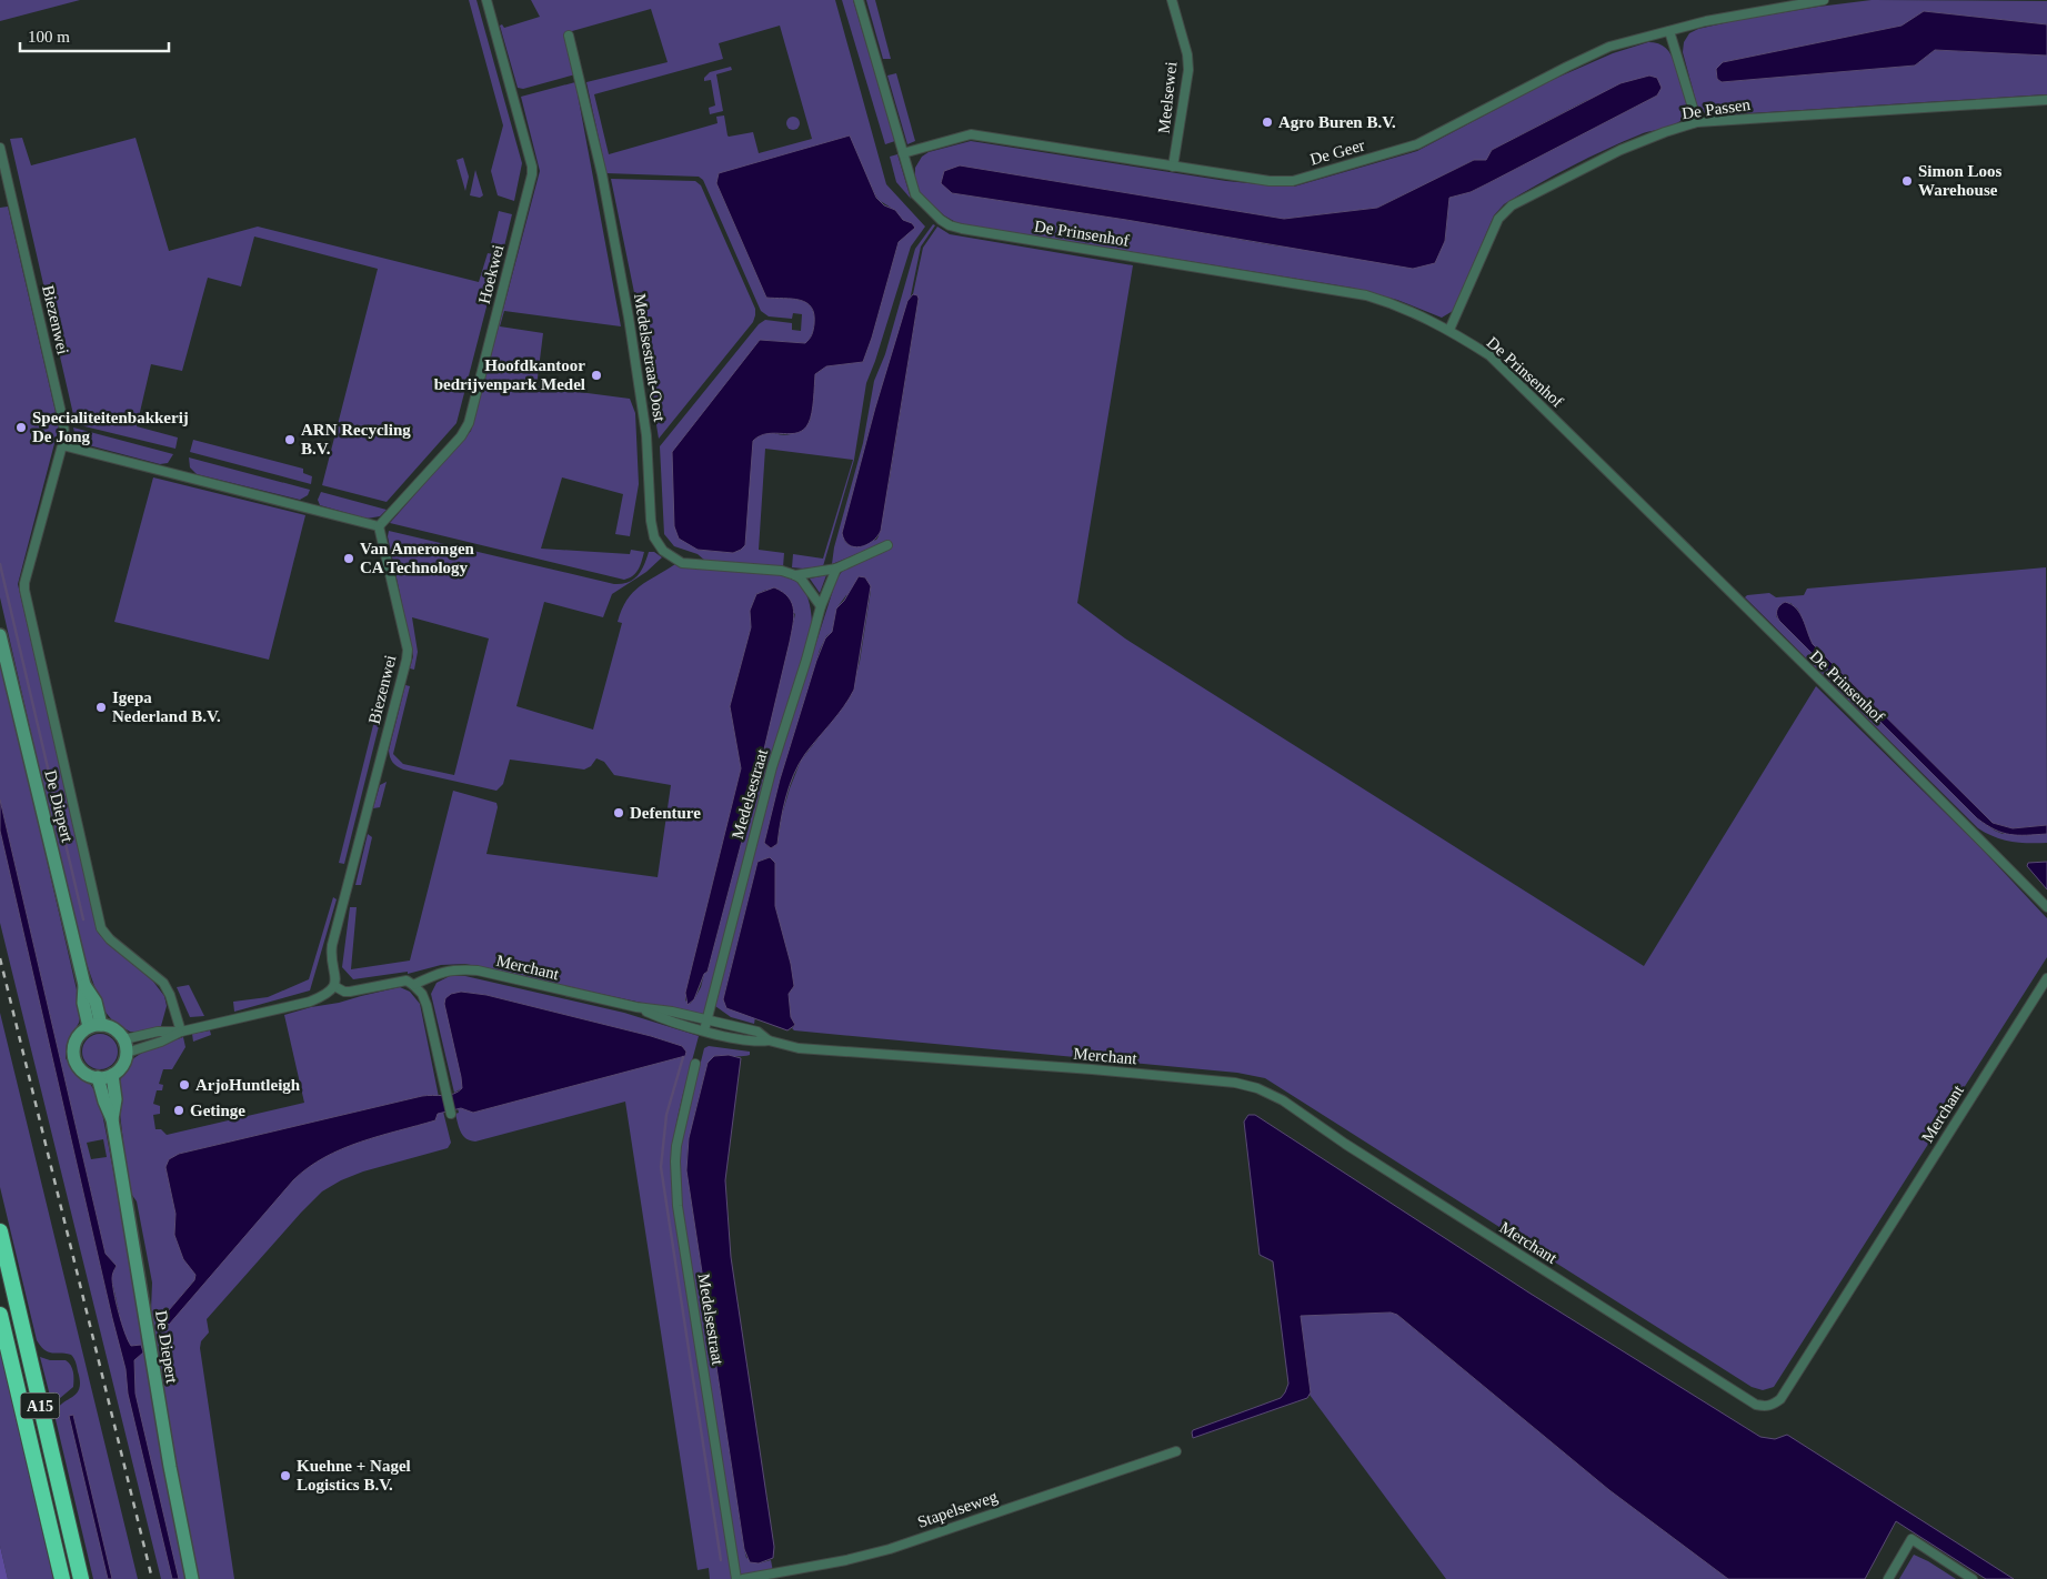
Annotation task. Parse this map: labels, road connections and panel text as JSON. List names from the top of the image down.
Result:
{
  "streets": {
    "highway": ["A15"],
    "main road": ["De Diepert"],
    "street": [
      "Meelsewei",
      "De Passen",
      "De Geer",
      "De Prinsenhof",
      "Hoekwei",
      "Biezenwei",
      "Medelsestraat-Oost",
      "Medelsestraat",
      "Merchant",
      "Stapelseweg"
    ]
  },
  "crossings": [
    ["Meelsewei", "De Geer"],
    ["De Passen", "De Prinsenhof"],
    ["De Geer", "De Prinsenhof"],
    ["Hoekwei", "Biezenwei"],
    ["Biezenwei", "Merchant"],
    ["Medelsestraat-Oost", "Medelsestraat"],
    ["Medelsestraat", "Merchant"]
  ],
  "places": [
    "Agro Buren B.V.",
    "Simon Loos Warehouse",
    "Hoofdkantoor bedrijvenpark Medel",
    "Specialiteitenbakkerij De Jong",
    "ARN Recycling B.V.",
    "Van Amerongen CA Technology",
    "Igepa Nederland B.V.",
    "Defenture",
    "ArjoHuntleigh",
    "Getinge",
    "Kuehne + Nagel Logistics B.V."
  ],
  "scale_bar": "100 m"
}
